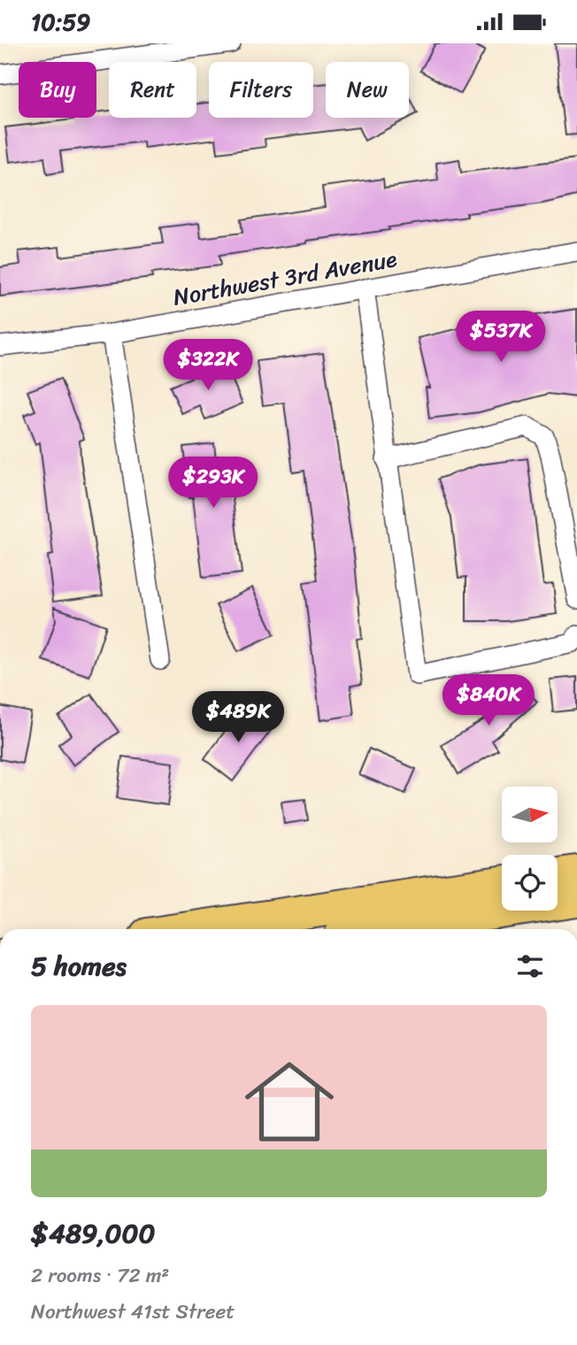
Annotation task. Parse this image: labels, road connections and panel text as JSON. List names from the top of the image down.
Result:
{
  "streets": {
    "street": ["Northwest 3rd Avenue"]
  },
  "north": "right",
  "page": {
    "status": "10:59",
    "chip": [
      "Buy",
      "Rent",
      "Filters",
      "New"
    ],
    "price": [
      "$537K",
      "$322K",
      "$293K",
      "$840K",
      "$489K"
    ],
    "heading": "5 homes",
    "list": [
      {
        "name": "$489,000",
        "note": "2 rooms · 72 m² · Northwest 41st Street"
      }
    ]
  }
}
